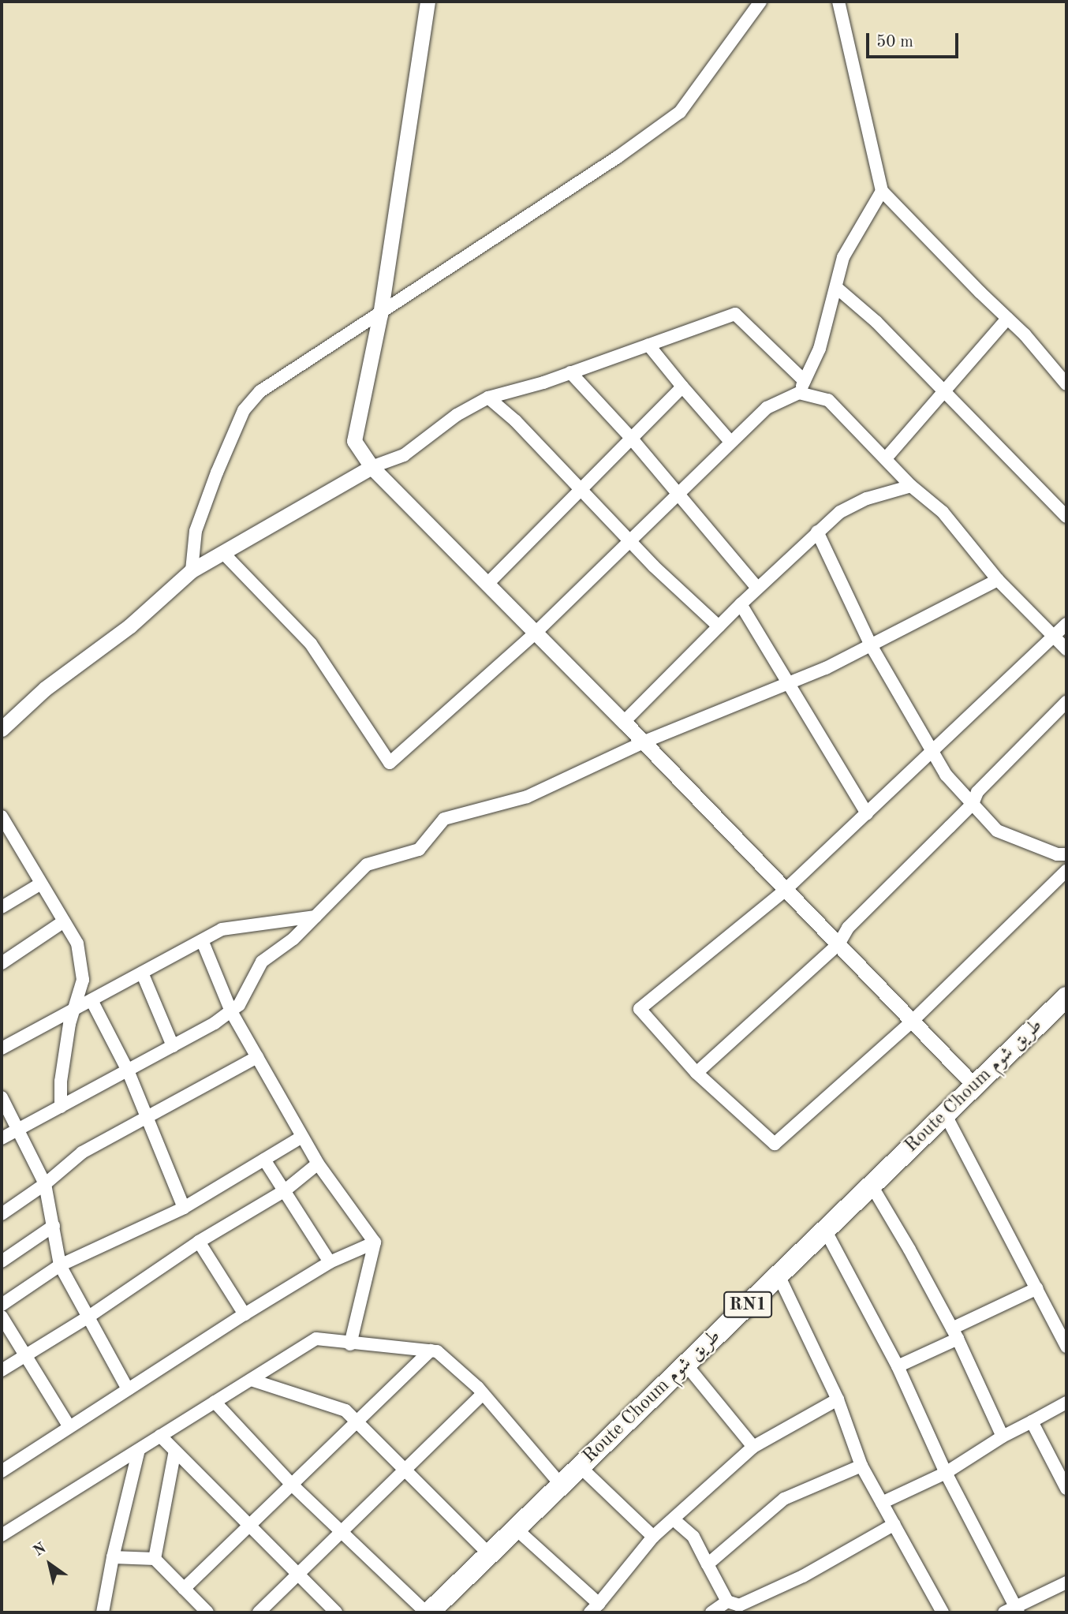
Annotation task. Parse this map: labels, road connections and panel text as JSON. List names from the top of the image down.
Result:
{
  "streets": {
    "highway": ["Route Choum طريق شوم", "RN1"]
  },
  "scale_bar": "50 m",
  "north": "top left"
}
